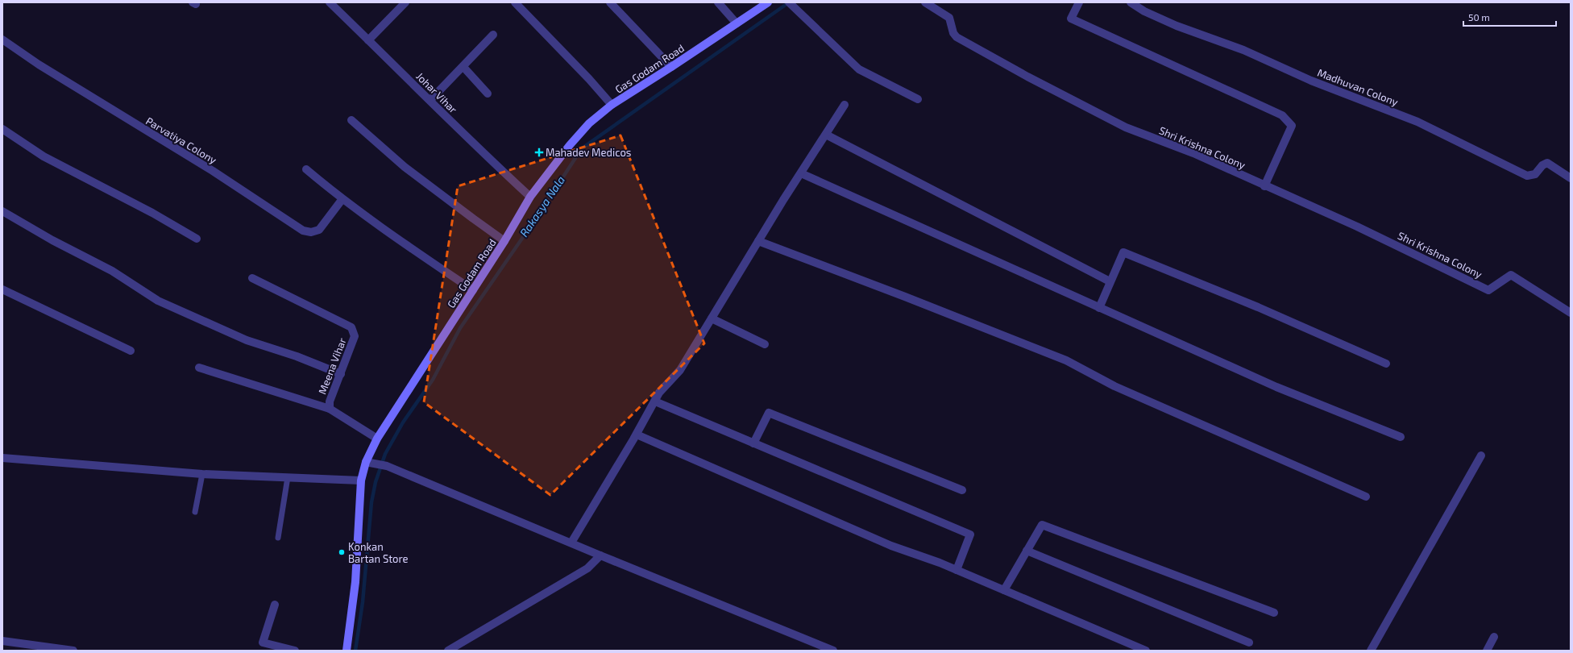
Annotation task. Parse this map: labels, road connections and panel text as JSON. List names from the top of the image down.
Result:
{
  "streets": {
    "main road": ["Gas Godam Road"],
    "street": [
      "Madhuvan Colony",
      "Johar Vihar",
      "Parvatiya Colony",
      "Shri Krishna Colony",
      "Meena Vihar"
    ]
  },
  "crossings": [
    ["Gas Godam Road", "Johar Vihar"],
    ["Gas Godam Road", "Meena Vihar"]
  ],
  "water": ["Rakasya Nala"],
  "places": {
    "health": ["Mahadev Medicos"],
    "other": ["Konkan Bartan Store"]
  },
  "scale_bar": "50 m"
}
